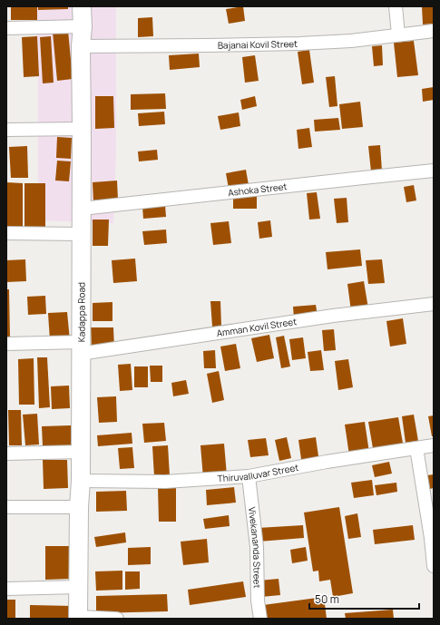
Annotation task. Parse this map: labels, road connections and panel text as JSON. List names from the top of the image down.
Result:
{
  "streets": {
    "main road": ["Kadappa Road"],
    "street": [
      "Bajanai Kovil Street",
      "Ashoka Street",
      "Amman Kovil Street",
      "Thiruvalluvar Street",
      "Vivekananda Street"
    ]
  },
  "crossings": [
    ["Bajanai Kovil Street", "Kadappa Road"],
    ["Ashoka Street", "Kadappa Road"],
    ["Kadappa Road", "Amman Kovil Street"],
    ["Kadappa Road", "Thiruvalluvar Street"],
    ["Thiruvalluvar Street", "Vivekananda Street"]
  ],
  "scale_bar": "50 m"
}
